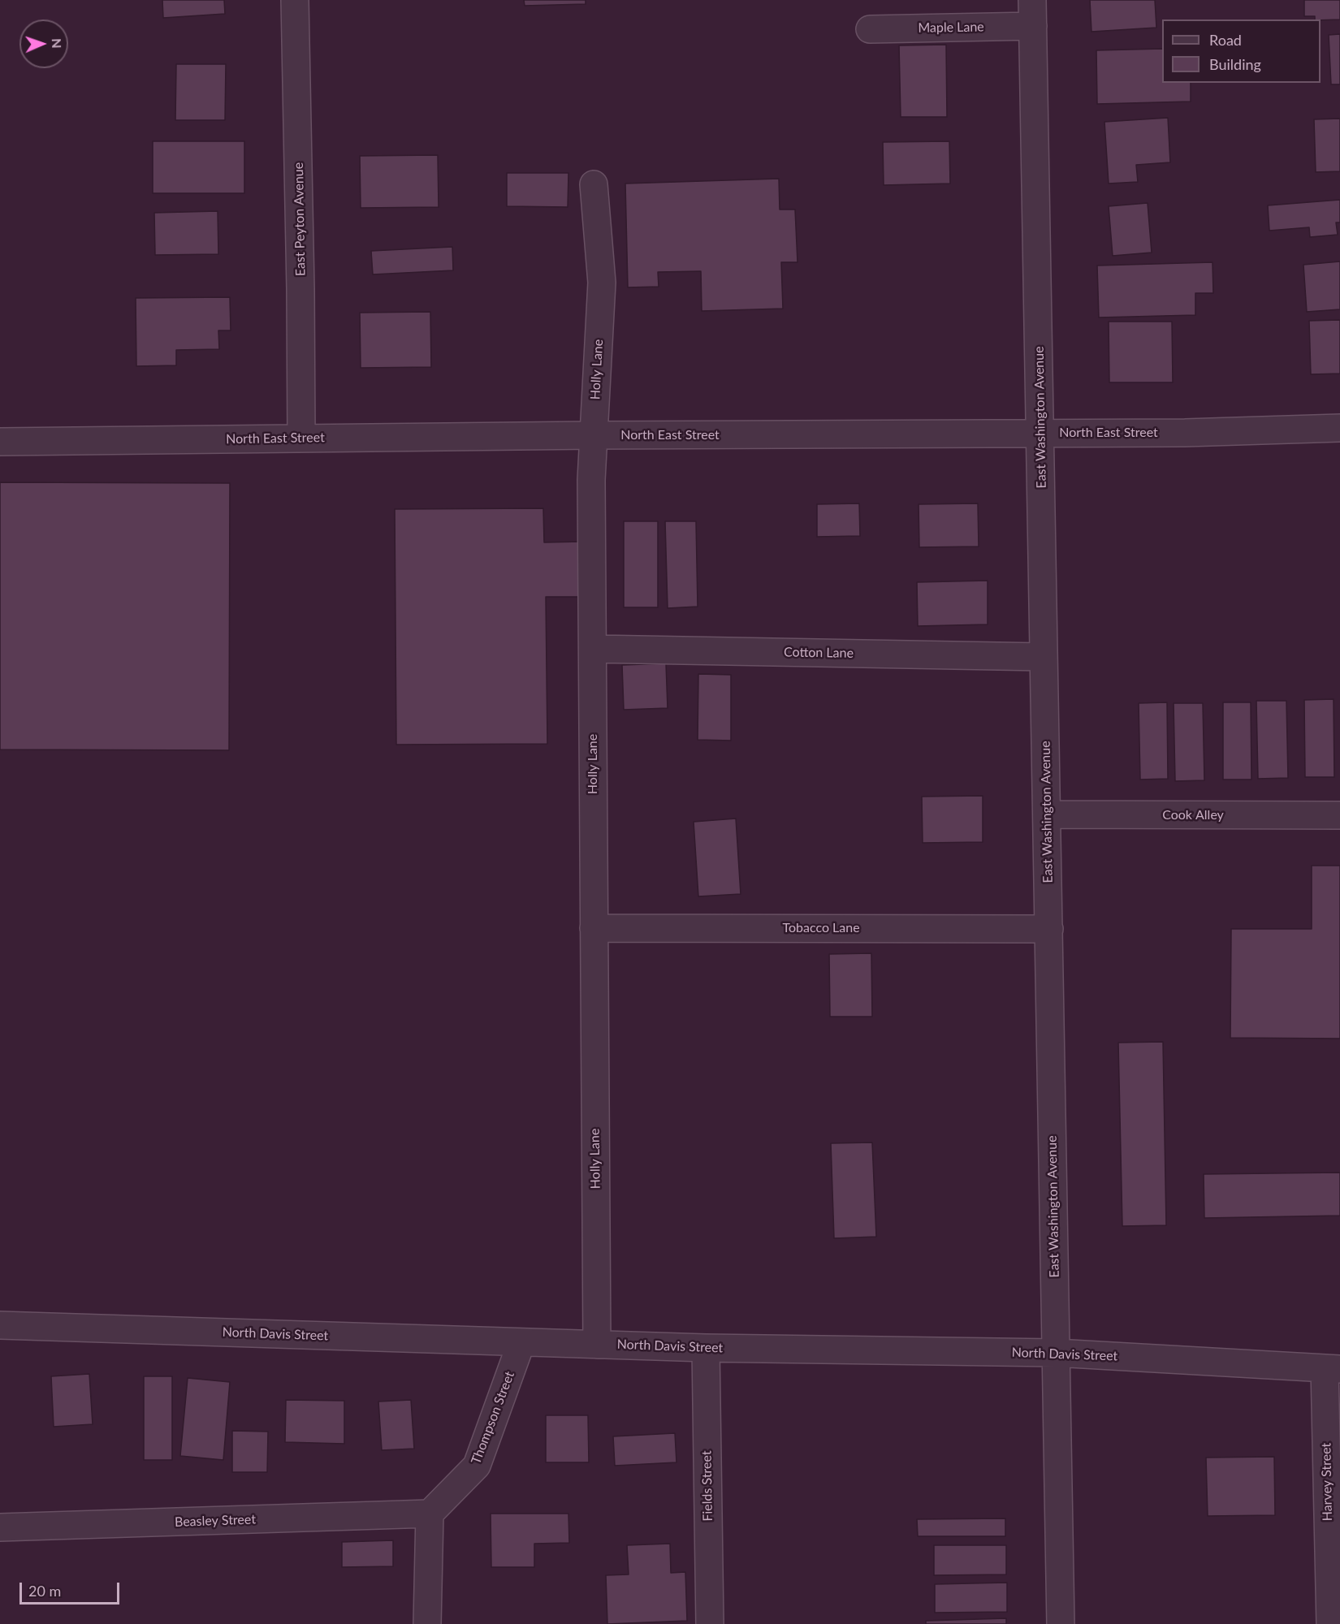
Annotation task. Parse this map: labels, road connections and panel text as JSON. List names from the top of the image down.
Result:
{
  "streets": {
    "street": [
      "Maple Lane",
      "East Peyton Avenue",
      "Holly Lane",
      "East Washington Avenue",
      "North East Street",
      "Cotton Lane",
      "Cook Alley",
      "Tobacco Lane",
      "North Davis Street",
      "Thompson Street",
      "Harvey Street",
      "Fields Street",
      "Beasley Street"
    ]
  },
  "crossings": [
    ["Maple Lane", "East Washington Avenue"],
    ["East Peyton Avenue", "North East Street"],
    ["Holly Lane", "North East Street"],
    ["Holly Lane", "Cotton Lane"],
    ["Holly Lane", "Tobacco Lane"],
    ["Holly Lane", "North Davis Street"],
    ["East Washington Avenue", "North East Street"],
    ["East Washington Avenue", "Cotton Lane"],
    ["East Washington Avenue", "Cook Alley"],
    ["East Washington Avenue", "Tobacco Lane"],
    ["East Washington Avenue", "North Davis Street"],
    ["North Davis Street", "Thompson Street"],
    ["North Davis Street", "Harvey Street"],
    ["North Davis Street", "Fields Street"],
    ["Thompson Street", "Beasley Street"]
  ],
  "legend": ["Road", "Building"],
  "scale_bar": "20 m",
  "north": "right"
}
